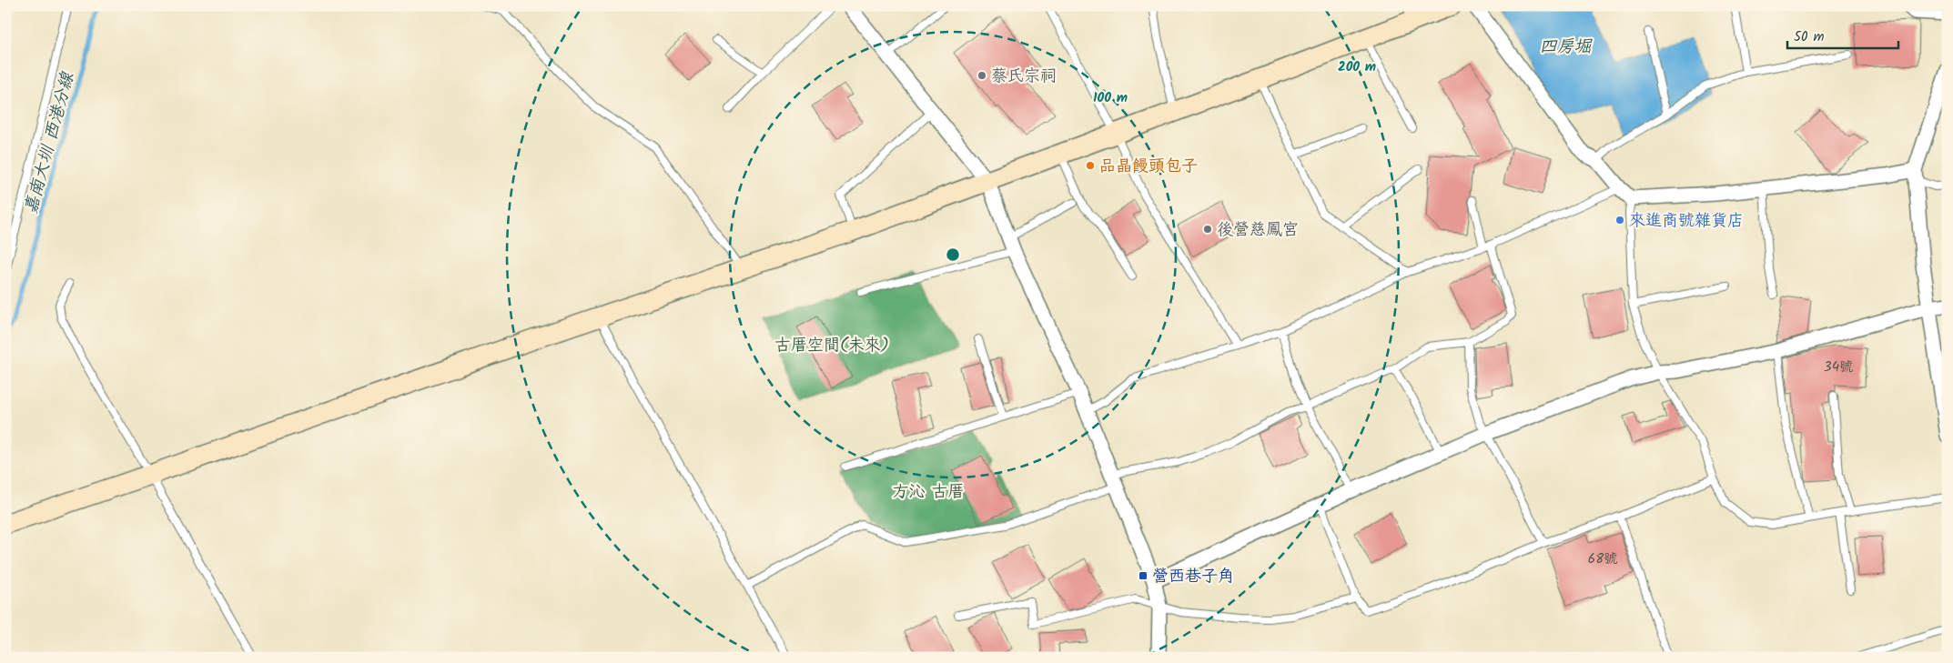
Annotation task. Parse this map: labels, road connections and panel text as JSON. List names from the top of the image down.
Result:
{
  "water": ["四房堀", "嘉南大圳 西港分線"],
  "parks": ["古厝空間(未來)", "方沁 古厝"],
  "places": {
    "other": [
      "蔡氏宗祠",
      "品晶饅頭包子",
      "來進商號雜貨店",
      "後營慈鳳宮"
    ],
    "transit": ["營西巷子角"]
  },
  "house_numbers": ["34號", "68號"],
  "scale_bar": "50 m",
  "rings": ["200 m", "100 m"]
}
